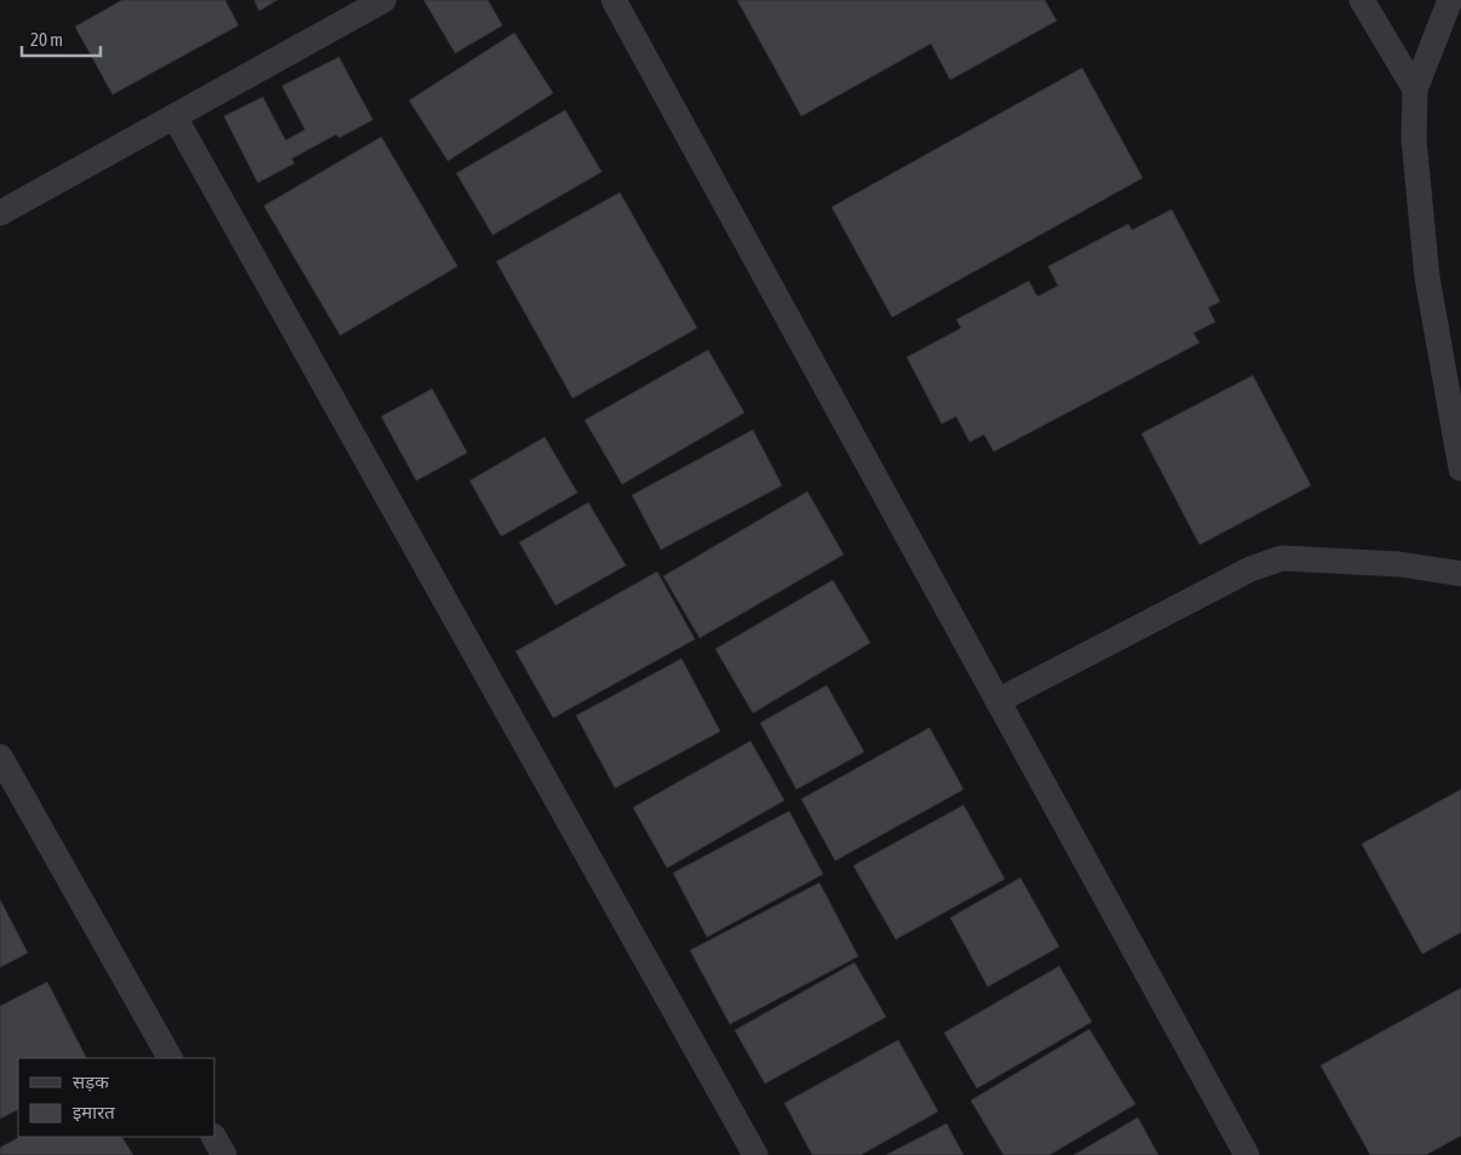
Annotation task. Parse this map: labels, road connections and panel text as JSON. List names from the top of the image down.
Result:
{
  "legend": ["सड़क", "इमारत"],
  "scale_bar": "20 m"
}
